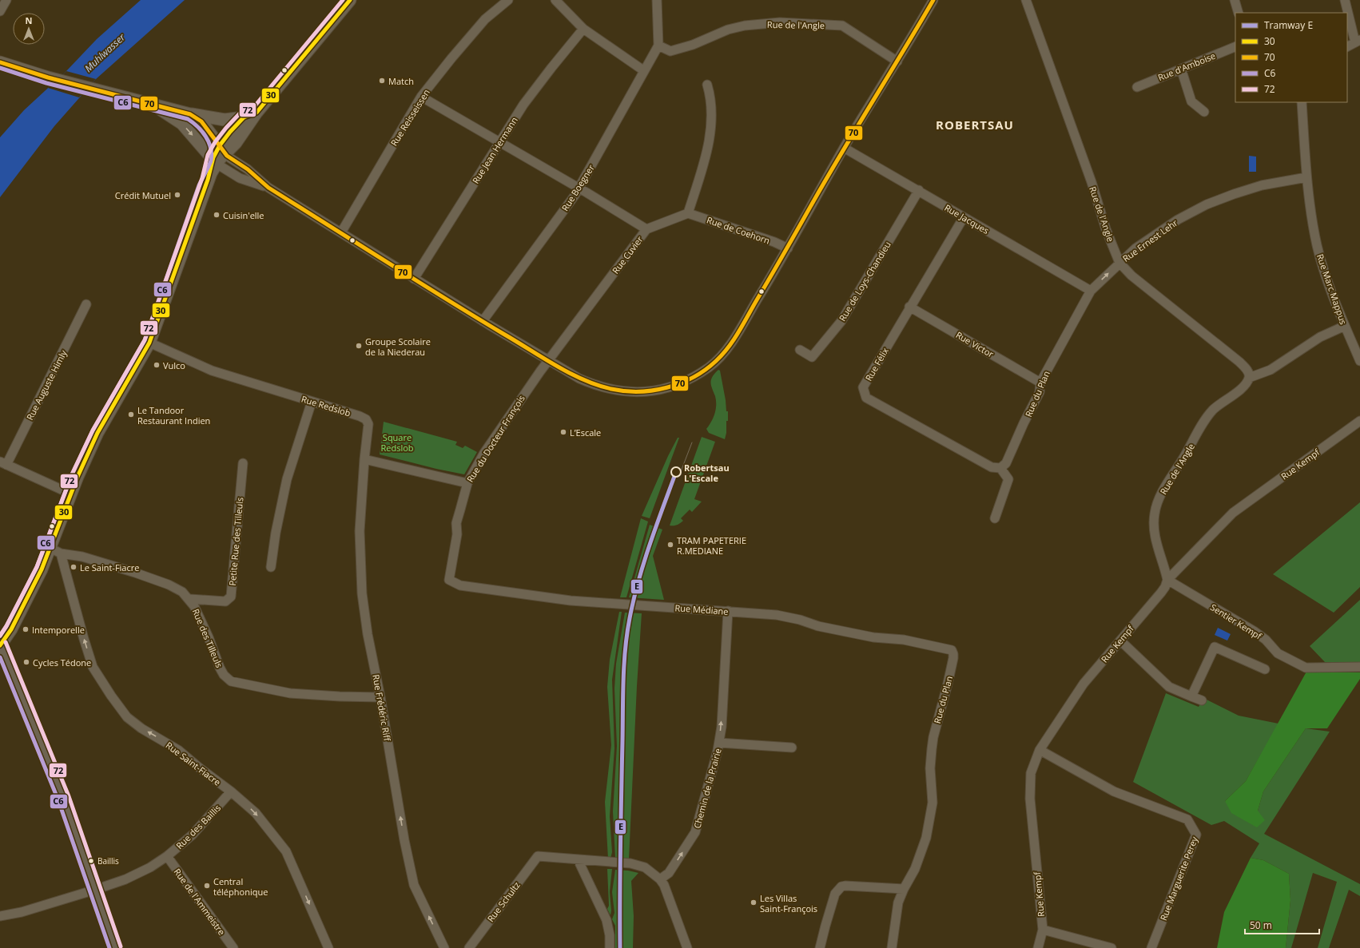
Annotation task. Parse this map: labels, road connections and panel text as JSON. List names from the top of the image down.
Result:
{
  "streets": {
    "street": [
      "Rue de l'Angle",
      "Rue d'Amboise",
      "Rue Reisseissen",
      "Rue Jean Hermann",
      "Rue Boegner",
      "Rue Jacques",
      "Rue de Coehorn",
      "Rue Ernest Lehr",
      "Rue Cuvier",
      "Rue de Loys-Chandieu",
      "Rue Marc Mappus",
      "Rue Victor",
      "Rue Félix",
      "Rue Auguste Himly",
      "Rue du Plan",
      "Rue Redslob",
      "Rue du Docteur François",
      "Rue Kempf",
      "Petite Rue des Tilleuls",
      "Rue Médiane",
      "Sentier Kempf",
      "Rue des Tilleuls",
      "Rue Frédéric Riff",
      "Rue Saint-Fiacre",
      "Chemin de la Prairie",
      "Rue des Baillis",
      "Rue Marguerite Perey",
      "Rue de l'Ammeistre",
      "Rue Schultz"
    ]
  },
  "crossings": [
    ["Rue de l'Angle", "Rue Boegner"],
    ["Rue de l'Angle", "Rue Ernest Lehr"],
    ["Rue de l'Angle", "Rue du Plan"],
    ["Rue de l'Angle", "Rue Kempf"],
    ["Rue de l'Angle", "Sentier Kempf"],
    ["Rue Jacques", "Rue de Loys-Chandieu"],
    ["Rue Jacques", "Rue Félix"],
    ["Rue Jacques", "Rue du Plan"],
    ["Rue de Coehorn", "Rue Cuvier"],
    ["Rue Ernest Lehr", "Rue Marc Mappus"],
    ["Rue Ernest Lehr", "Rue du Plan"],
    ["Rue Cuvier", "Rue du Docteur François"],
    ["Rue Victor", "Rue Félix"],
    ["Rue Victor", "Rue du Plan"],
    ["Rue Félix", "Rue du Plan"],
    ["Rue du Plan", "Rue Médiane"],
    ["Rue Redslob", "Rue Frédéric Riff"],
    ["Rue du Docteur François", "Rue Médiane"],
    ["Rue Kempf", "Sentier Kempf"],
    ["Rue Kempf", "Rue Marguerite Perey"],
    ["Petite Rue des Tilleuls", "Rue des Tilleuls"],
    ["Rue Médiane", "Chemin de la Prairie"],
    ["Rue des Tilleuls", "Rue Frédéric Riff"],
    ["Rue des Tilleuls", "Rue Saint-Fiacre"],
    ["Rue Saint-Fiacre", "Rue des Baillis"],
    ["Rue des Baillis", "Rue de l'Ammeistre"]
  ],
  "one_way": ["Rue Frédéric Riff", "Chemin de la Prairie"],
  "districts": ["ROBERTSAU"],
  "water": ["Muhlwasser"],
  "parks": ["Square Redslob"],
  "places": [
    "Match",
    "Crédit Mutuel",
    "Cuisin'elle",
    "Groupe Scolaire de la Niederau",
    "Vulco",
    "Le Tandoor Restaurant Indien",
    "L’Escale",
    "Robertsau L'Escale",
    "TRAM PAPETERIE R.MEDIANE",
    "Le Saint-Fiacre",
    "Intemporelle",
    "Cycles Tédone",
    "Baillis",
    "Central téléphonique",
    "Les Villas Saint-François"
  ],
  "lines": [
    "transit line 30",
    "transit line 70",
    "transit line 72",
    "transit line C6",
    "tram line E"
  ],
  "legend": [
    "Tramway E",
    "30",
    "70",
    "C6",
    "72"
  ],
  "scale_bar": "50 m",
  "north": "top"
}
